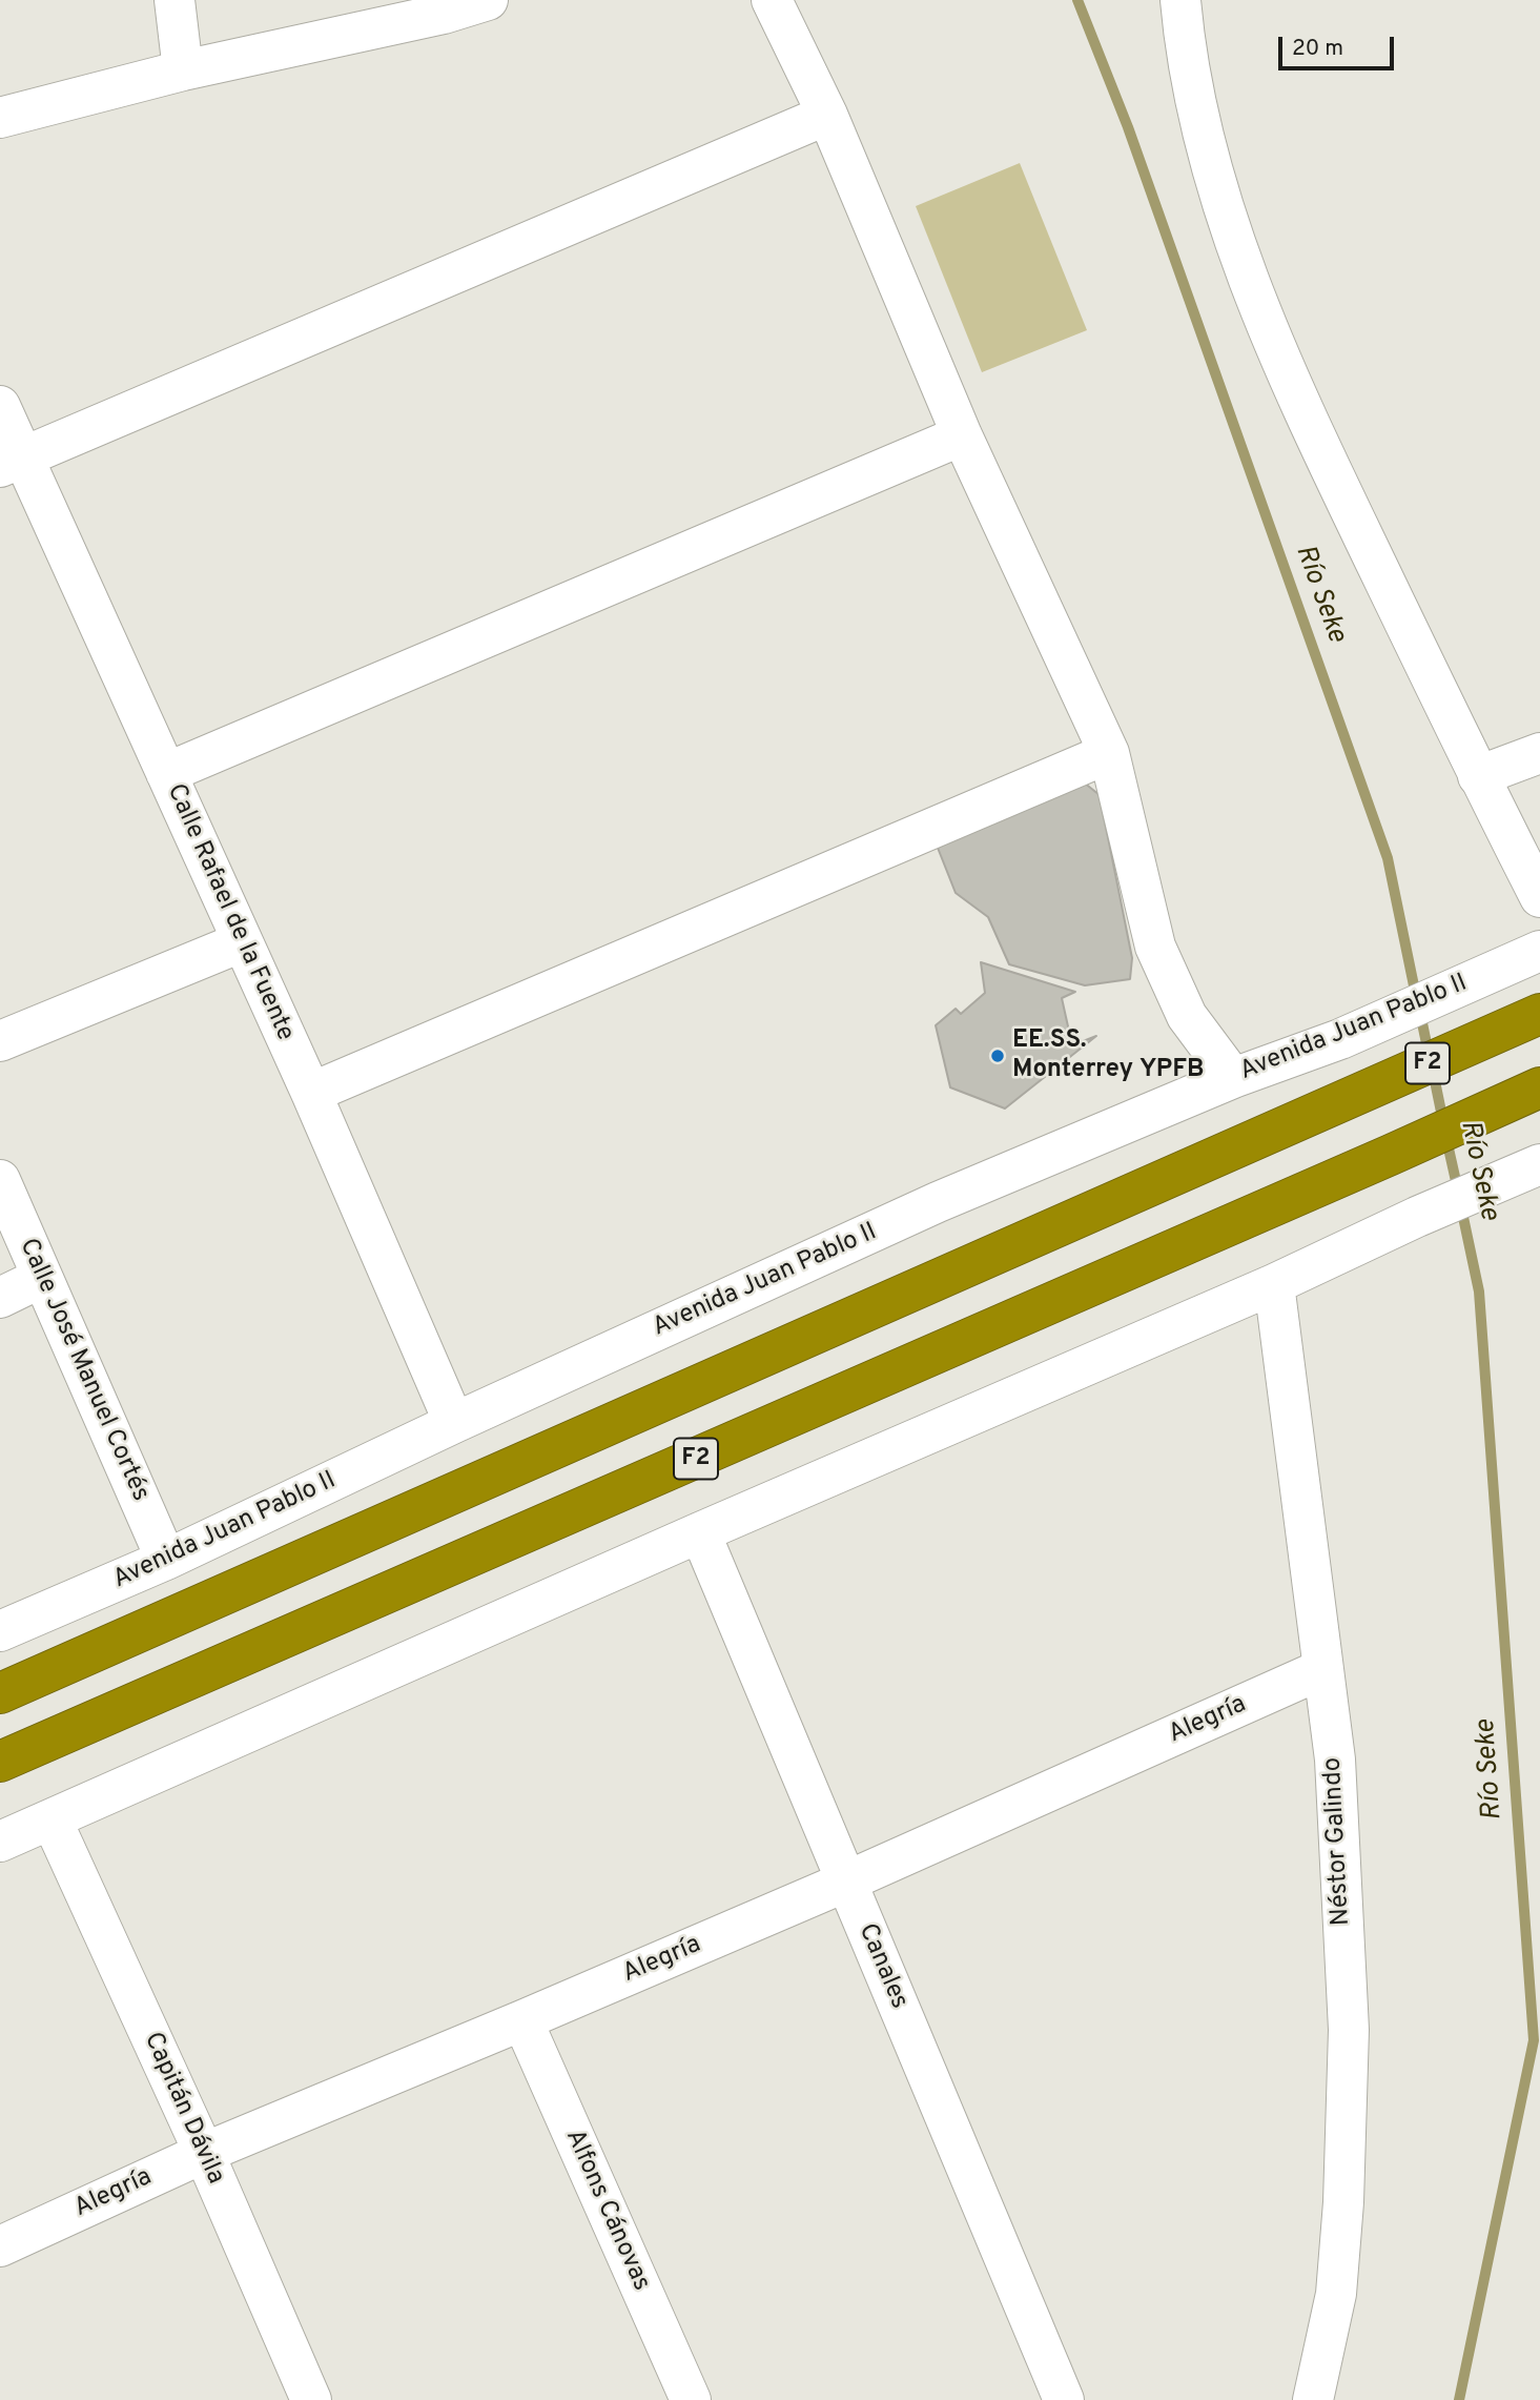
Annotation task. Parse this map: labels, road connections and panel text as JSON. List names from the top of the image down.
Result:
{
  "streets": {
    "highway": ["F2"],
    "street": [
      "Calle Rafael de la Fuente",
      "Avenida Juan Pablo II",
      "Calle José Manuel Cortés",
      "Alegría",
      "Néstor Galindo",
      "Canales",
      "Capitán Dávila",
      "Alfons Cánovas"
    ]
  },
  "crossings": [
    ["Calle Rafael de la Fuente", "Avenida Juan Pablo II"],
    ["Avenida Juan Pablo II", "Calle José Manuel Cortés"],
    ["Alegría", "Néstor Galindo"],
    ["Alegría", "Canales"],
    ["Alegría", "Capitán Dávila"],
    ["Alegría", "Alfons Cánovas"]
  ],
  "water": ["Río Seke"],
  "places": ["EE.SS. Monterrey YPFB"],
  "scale_bar": "20 m"
}
